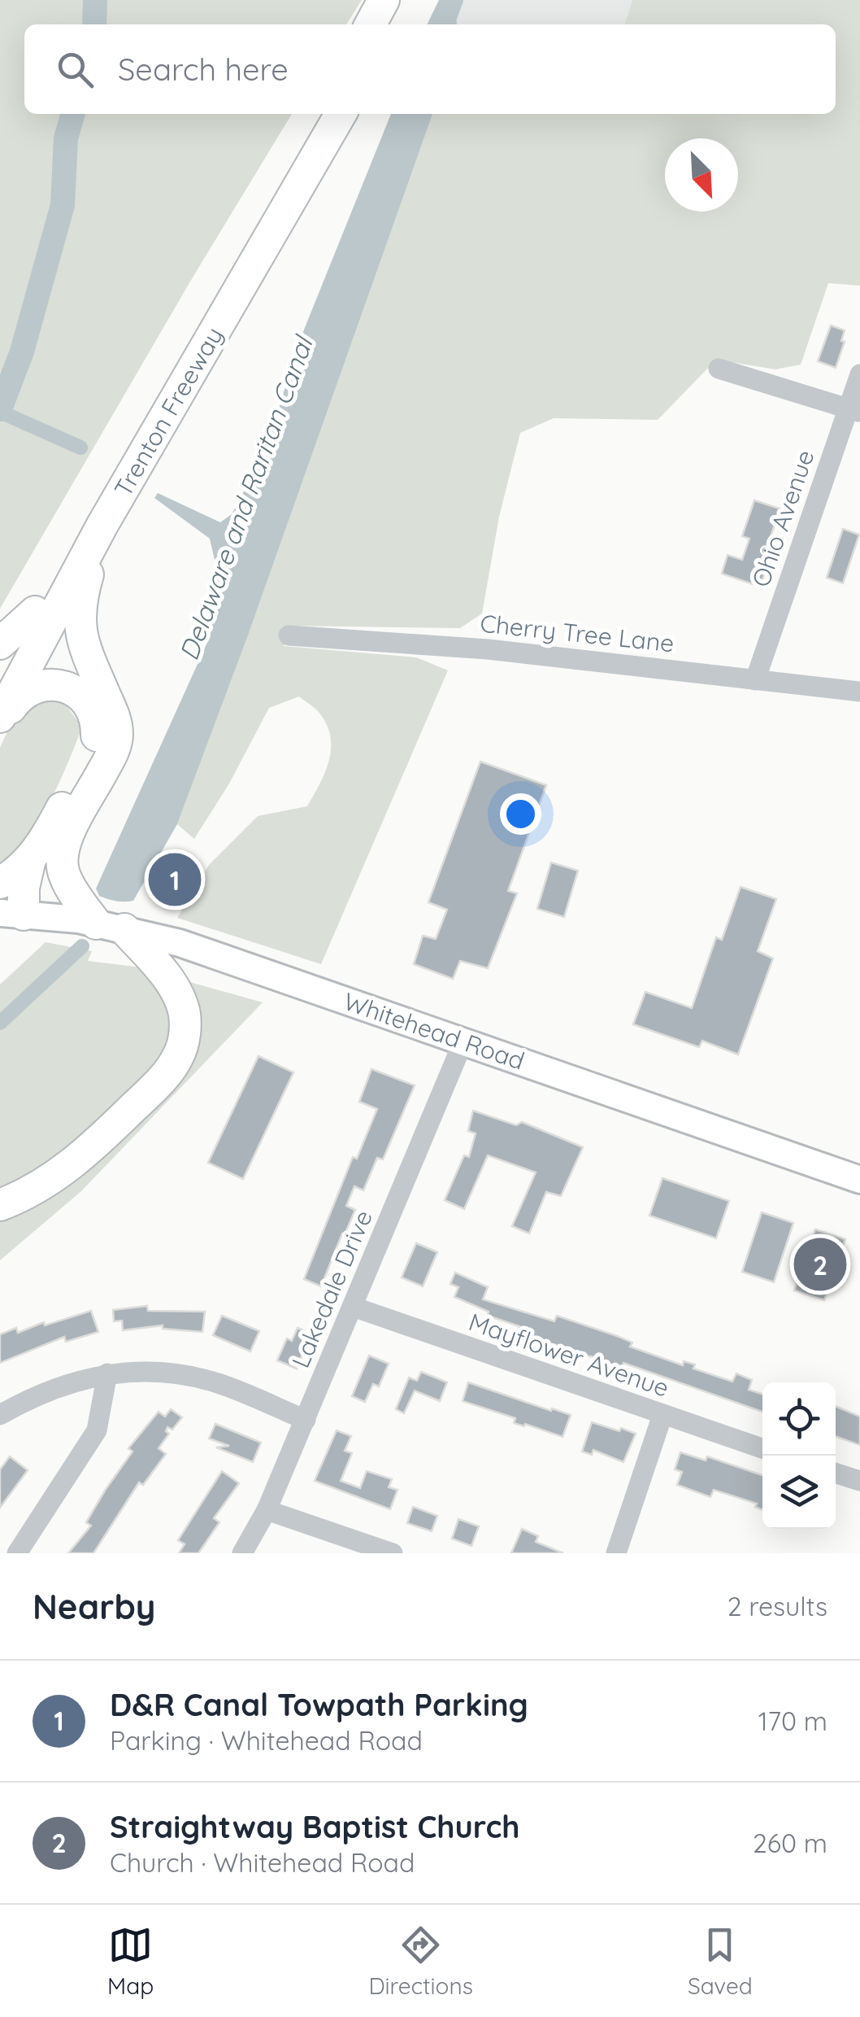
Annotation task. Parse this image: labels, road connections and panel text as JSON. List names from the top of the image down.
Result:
{
  "streets": {
    "highway": ["Trenton Freeway"],
    "main road": ["Whitehead Road"],
    "street": [
      "Ohio Avenue",
      "Cherry Tree Lane",
      "Lakedale Drive",
      "Mayflower Avenue"
    ]
  },
  "crossings": [
    ["Ohio Avenue", "Cherry Tree Lane"],
    ["Whitehead Road", "Lakedale Drive"],
    ["Lakedale Drive", "Mayflower Avenue"]
  ],
  "water": ["Delaware and Raritan Canal"],
  "north": "bottom right",
  "page": {
    "search": "Search here",
    "pins": ["1", "2"],
    "heading": ["Nearby", "2 results"],
    "list": [
      {
        "mark": "1",
        "name": "D&R Canal Towpath Parking",
        "note": "Parking · Whitehead Road",
        "value": "170 m"
      },
      {
        "mark": "2",
        "name": "Straightway Baptist Church",
        "note": "Church · Whitehead Road",
        "value": "260 m"
      }
    ],
    "nav": ["Map", "Directions", "Saved"]
  }
}
